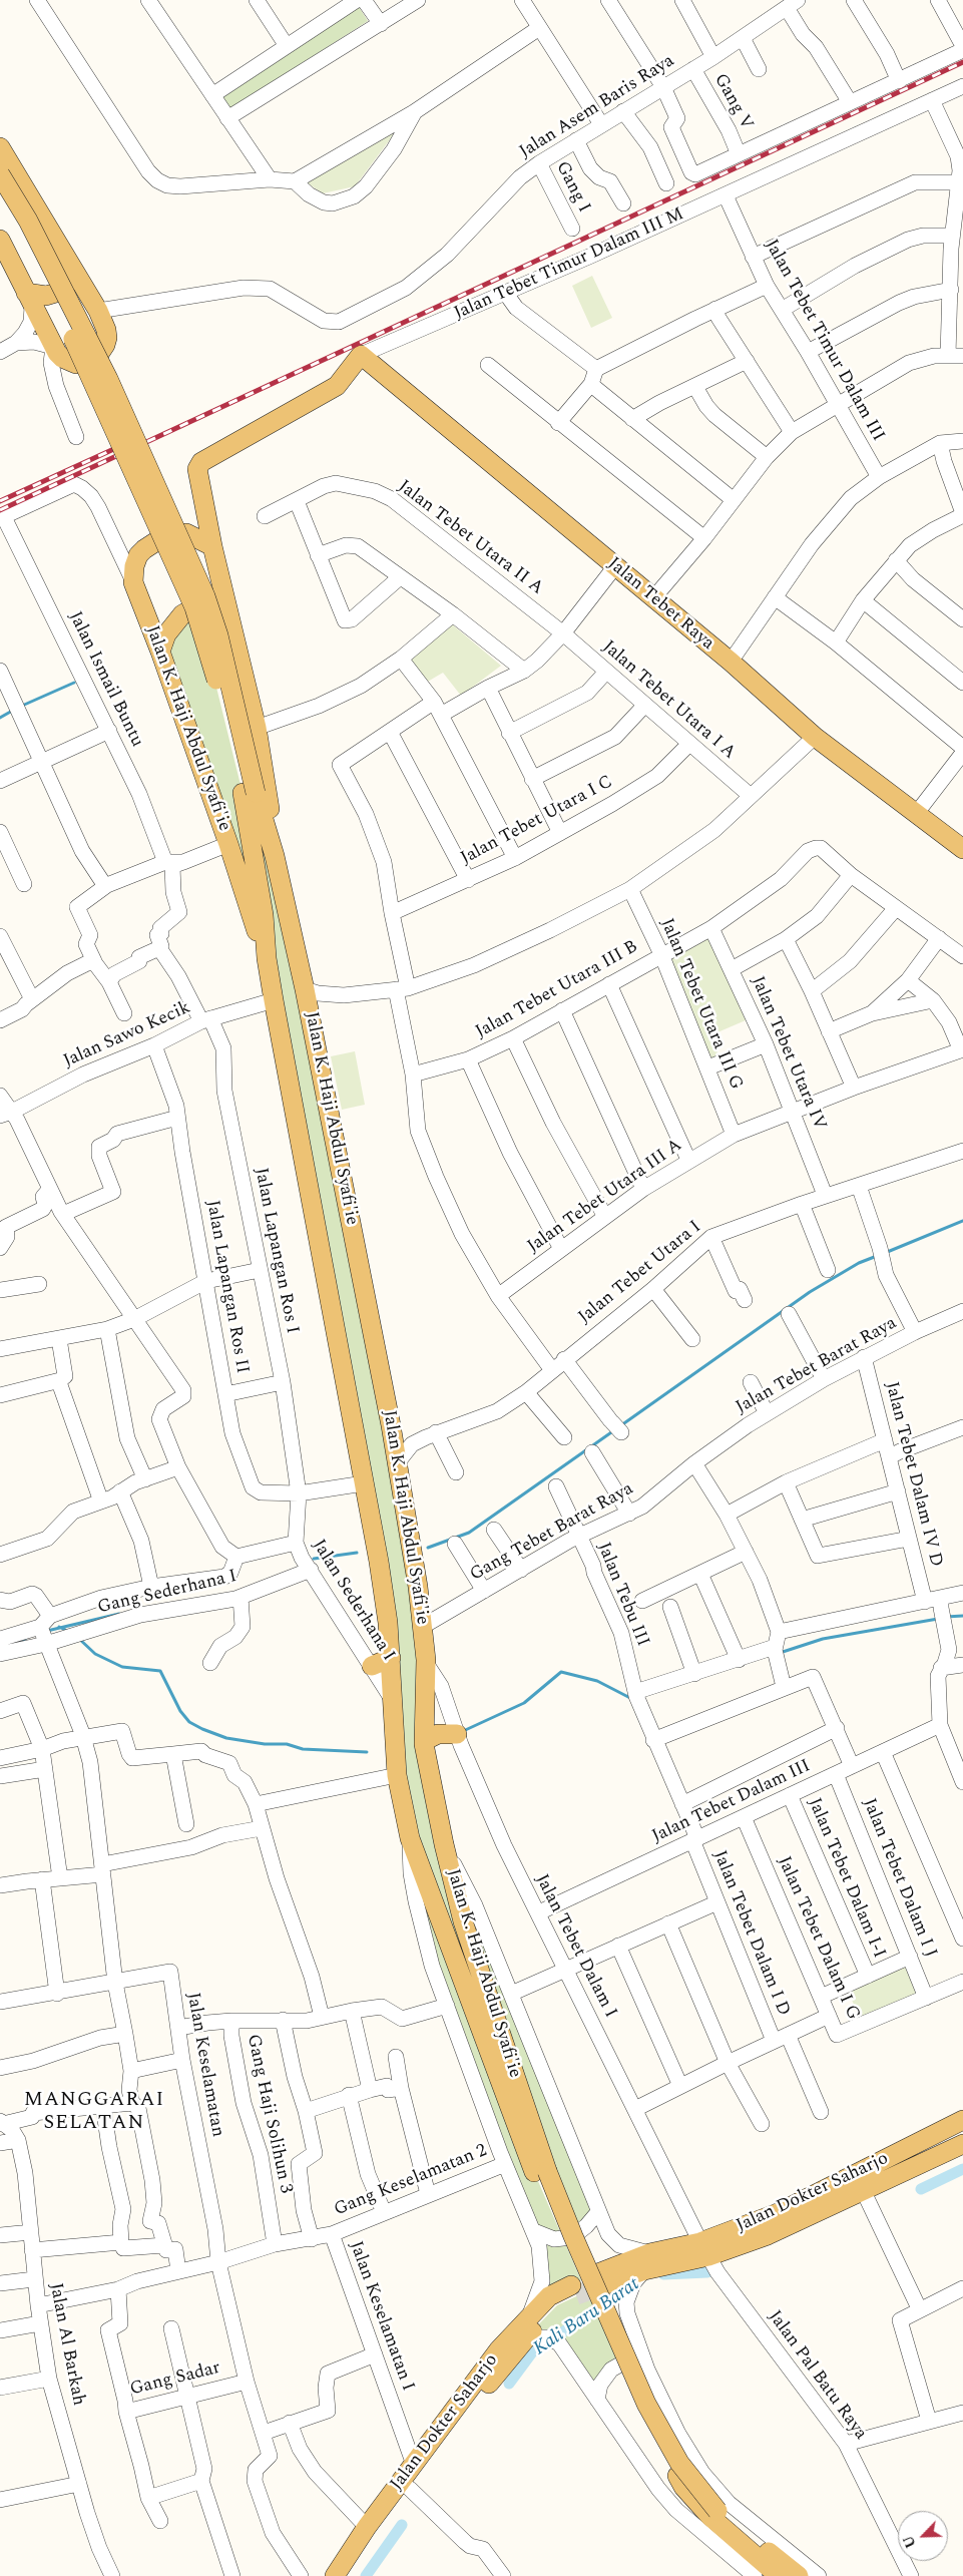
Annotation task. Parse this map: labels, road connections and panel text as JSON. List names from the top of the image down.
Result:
{
  "streets": {
    "main road": [
      "Jalan Tebet Timur Dalam III M",
      "Jalan Tebet Raya",
      "Jalan K. Haji Abdul Syafi'ie",
      "Jalan Dokter Saharjo"
    ],
    "street": [
      "Gang V",
      "Jalan Asem Baris Raya",
      "Gang I",
      "Jalan Tebet Timur Dalam III",
      "Jalan Tebet Utara II A",
      "Jalan Ismail Buntu",
      "Jalan Tebet Utara I A",
      "Jalan Tebet Utara I C",
      "Jalan Tebet Utara III B",
      "Jalan Tebet Utara III G",
      "Jalan Sawo Kecik",
      "Jalan Tebet Utara IV",
      "Jalan Tebet Utara III A",
      "Jalan Lapangan Ros I",
      "Jalan Tebet Utara I",
      "Jalan Lapangan Ros II",
      "Jalan Tebet Barat Raya",
      "Jalan Tebet Dalam IV D",
      "Gang Tebet Barat Raya",
      "Gang Sederhana I",
      "Jalan Tebu III",
      "Jalan Sederhana I",
      "Jalan Tebet Dalam III",
      "Jalan Tebet Dalam I-I",
      "Jalan Tebet Dalam I J",
      "Jalan Tebet Dalam I D",
      "Jalan Tebet Dalam I G",
      "Jalan Tebet Dalam I",
      "Jalan Keselamatan",
      "Gang Haji Solihun 3",
      "Gang Keselamatan 2",
      "Jalan Keselamatan I",
      "Jalan Al Barkah",
      "Jalan Pal Batu Raya",
      "Gang Sadar"
    ]
  },
  "crossings": [
    ["Gang V", "Jalan Asem Baris Raya"],
    ["Jalan Asem Baris Raya", "Gang I"],
    ["Jalan Tebet Timur Dalam III M", "Jalan Tebet Timur Dalam III"],
    ["Jalan Tebet Timur Dalam III M", "Jalan Tebet Raya"],
    ["Jalan Tebet Timur Dalam III M", "Jalan K. Haji Abdul Syafi'ie"],
    ["Jalan Tebet Utara II A", "Jalan Tebet Utara I A"],
    ["Jalan Tebet Utara I A", "Jalan Tebet Utara I C"],
    ["Jalan K. Haji Abdul Syafi'ie", "Jalan Sawo Kecik"],
    ["Jalan K. Haji Abdul Syafi'ie", "Jalan Tebet Utara I"],
    ["Jalan K. Haji Abdul Syafi'ie", "Gang Tebet Barat Raya"],
    ["Jalan K. Haji Abdul Syafi'ie", "Jalan Sederhana I"],
    ["Jalan K. Haji Abdul Syafi'ie", "Jalan Tebet Dalam I"],
    ["Jalan Tebet Utara III B", "Jalan Tebet Utara III G"],
    ["Jalan Tebet Utara III B", "Jalan Tebet Utara IV"],
    ["Jalan Tebet Utara III G", "Jalan Tebet Utara III A"],
    ["Jalan Sawo Kecik", "Jalan Lapangan Ros I"],
    ["Jalan Sawo Kecik", "Jalan Lapangan Ros II"],
    ["Jalan Tebet Utara IV", "Jalan Tebet Utara III A"],
    ["Jalan Tebet Utara IV", "Jalan Tebet Utara I"],
    ["Jalan Lapangan Ros I", "Jalan Lapangan Ros II"],
    ["Jalan Lapangan Ros I", "Jalan Sederhana I"],
    ["Jalan Lapangan Ros II", "Jalan Sederhana I"],
    ["Jalan Tebet Barat Raya", "Jalan Tebet Dalam IV D"],
    ["Jalan Tebet Barat Raya", "Gang Tebet Barat Raya"],
    ["Gang Tebet Barat Raya", "Jalan Tebu III"],
    ["Gang Sederhana I", "Jalan Sederhana I"],
    ["Jalan Tebu III", "Jalan Tebet Dalam I D"],
    ["Jalan Tebet Dalam III", "Jalan Tebet Dalam I-I"],
    ["Jalan Tebet Dalam III", "Jalan Tebet Dalam I J"],
    ["Jalan Tebet Dalam III", "Jalan Tebet Dalam I D"],
    ["Jalan Tebet Dalam III", "Jalan Tebet Dalam I G"],
    ["Jalan Tebet Dalam III", "Jalan Tebet Dalam I"],
    ["Jalan Tebet Dalam I J", "Jalan Tebet Dalam I G"],
    ["Jalan Tebet Dalam I", "Jalan Dokter Saharjo"],
    ["Jalan Tebet Dalam I", "Jalan Pal Batu Raya"],
    ["Jalan Keselamatan", "Jalan Keselamatan I"],
    ["Jalan Keselamatan", "Gang Sadar"],
    ["Gang Haji Solihun 3", "Jalan Keselamatan I"],
    ["Gang Keselamatan 2", "Jalan Keselamatan I"],
    ["Jalan Dokter Saharjo", "Jalan Keselamatan I"],
    ["Jalan Dokter Saharjo", "Jalan Pal Batu Raya"],
    ["Jalan Keselamatan I", "Jalan Al Barkah"],
    ["Jalan Keselamatan I", "Gang Sadar"]
  ],
  "districts": ["MANGGARAI SELATAN"],
  "water": ["Kali Baru Barat"],
  "north": "bottom left"
}
